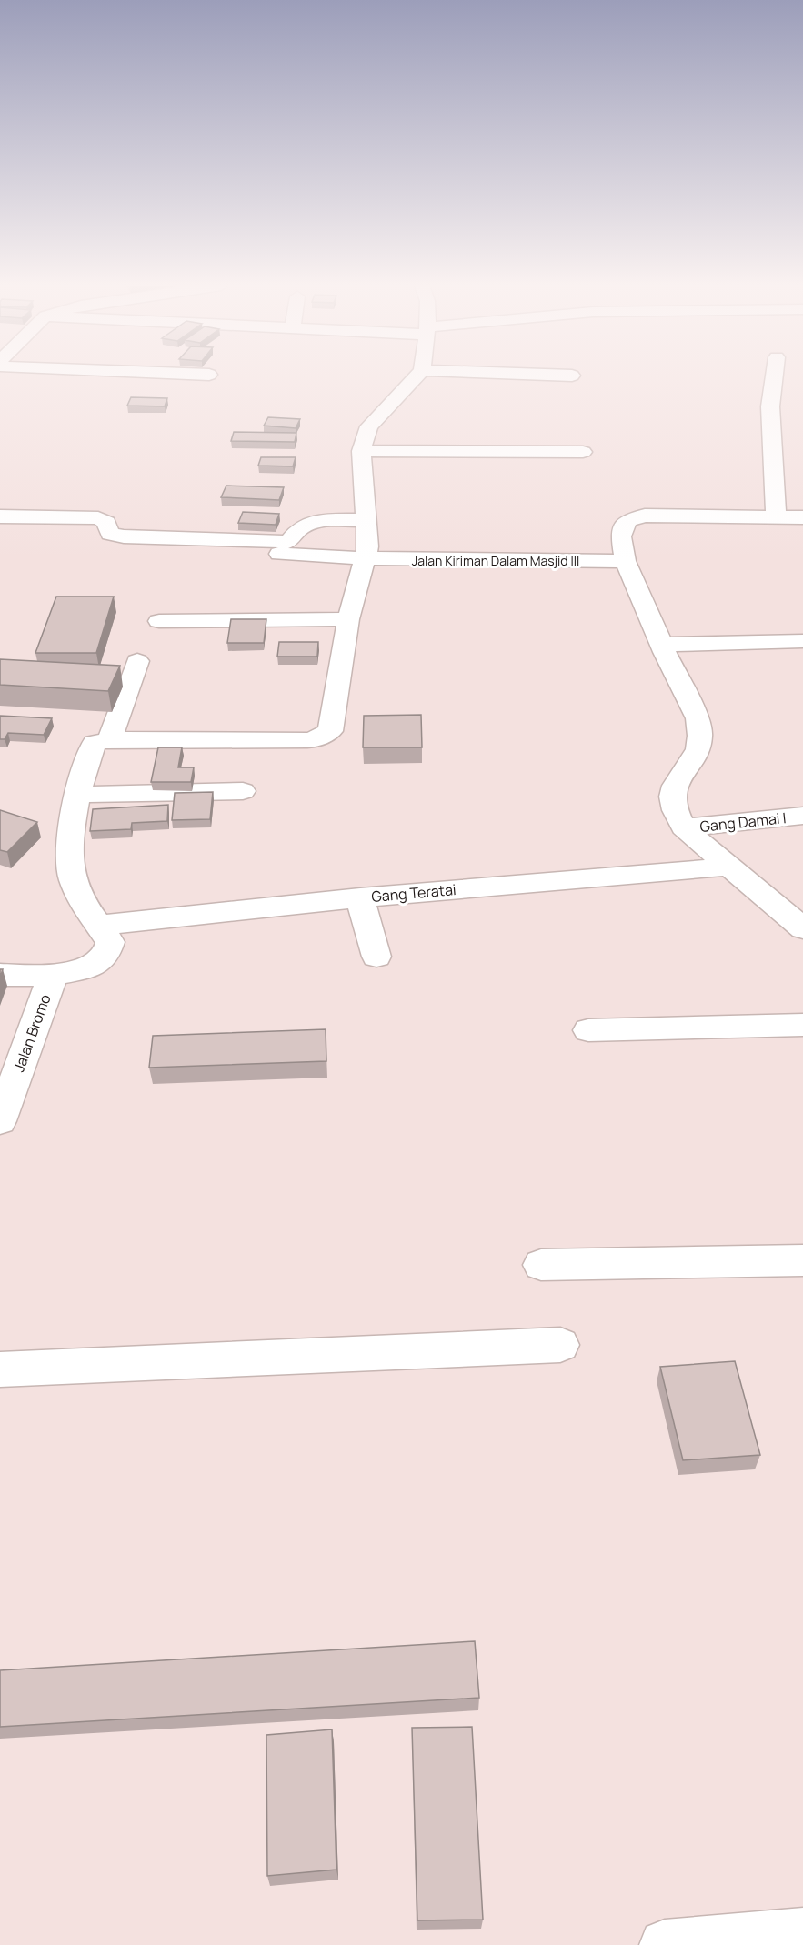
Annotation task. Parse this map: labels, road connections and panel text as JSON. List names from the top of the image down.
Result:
{
  "streets": {
    "street": [
      "Jalan Kiriman Dalam Masjid III",
      "Gang Damai I",
      "Gang Teratai",
      "Jalan Bromo"
    ]
  }
}
